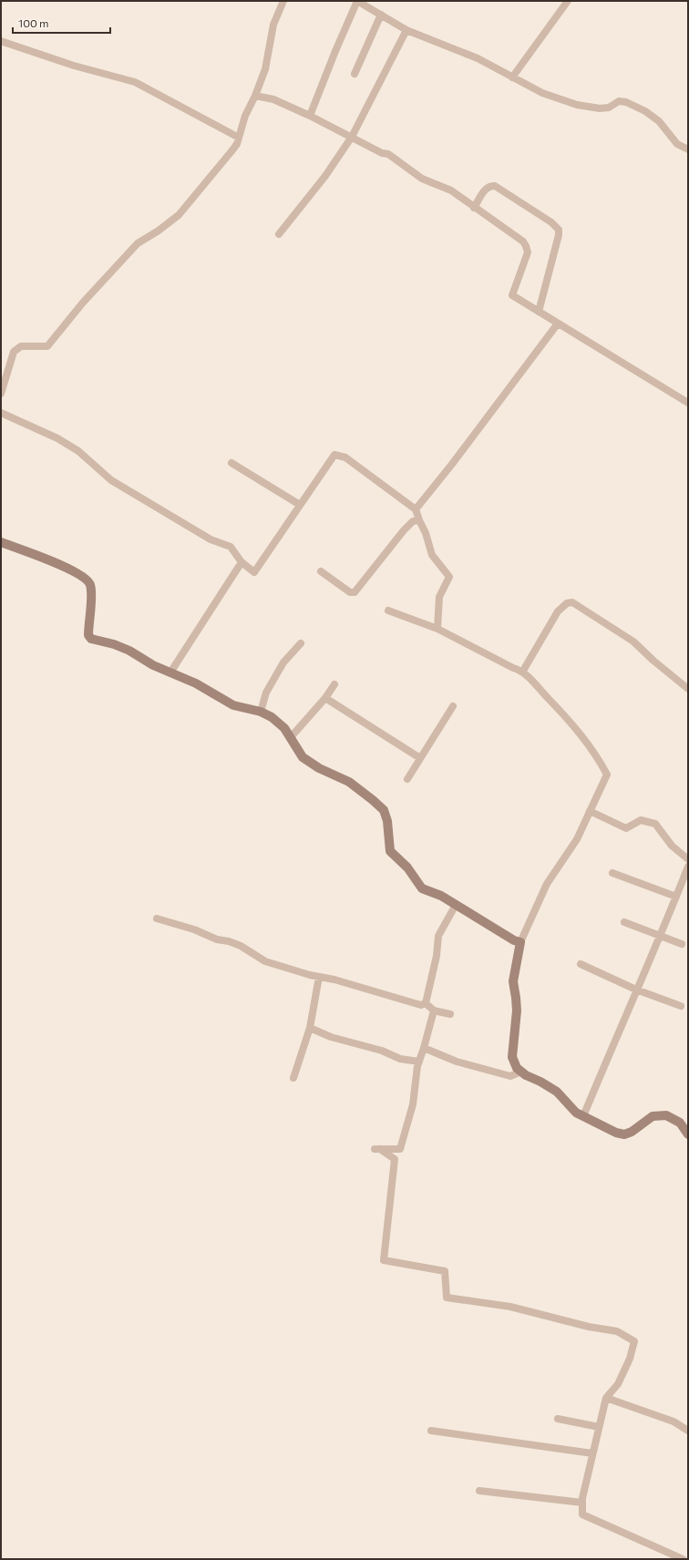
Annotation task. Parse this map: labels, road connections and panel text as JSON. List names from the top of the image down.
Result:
{
  "scale_bar": "100 m"
}
